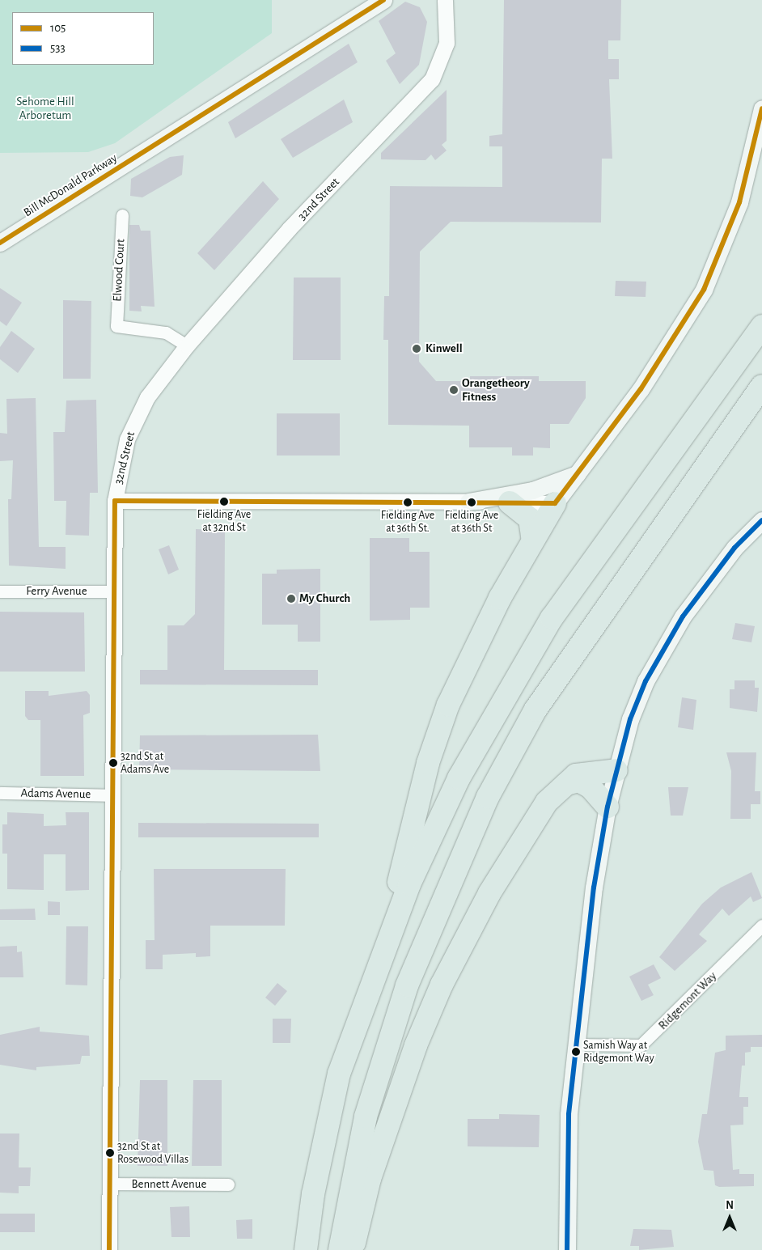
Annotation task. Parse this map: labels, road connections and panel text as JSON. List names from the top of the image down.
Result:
{
  "streets": {
    "main road": ["Bill McDonald Parkway"],
    "street": [
      "32nd Street",
      "Elwood Court",
      "Ferry Avenue",
      "Adams Avenue",
      "Ridgemont Way",
      "Bennett Avenue"
    ]
  },
  "crossings": [
    ["32nd Street", "Elwood Court"],
    ["32nd Street", "Ferry Avenue"],
    ["32nd Street", "Adams Avenue"],
    ["32nd Street", "Bennett Avenue"]
  ],
  "parks": ["Sehome Hill Arboretum"],
  "places": [
    "Kinwell",
    "Orangetheory Fitness",
    "Fielding Ave at 32nd St",
    "Fielding Ave at 36th St.",
    "Fielding Ave at 36th St",
    "My Church",
    "32nd St at Adams Ave",
    "Samish Way at Ridgemont Way",
    "32nd St at Rosewood Villas"
  ],
  "lines": ["transit line 105", "transit line 533"],
  "legend": ["105", "533"],
  "north": "top"
}
